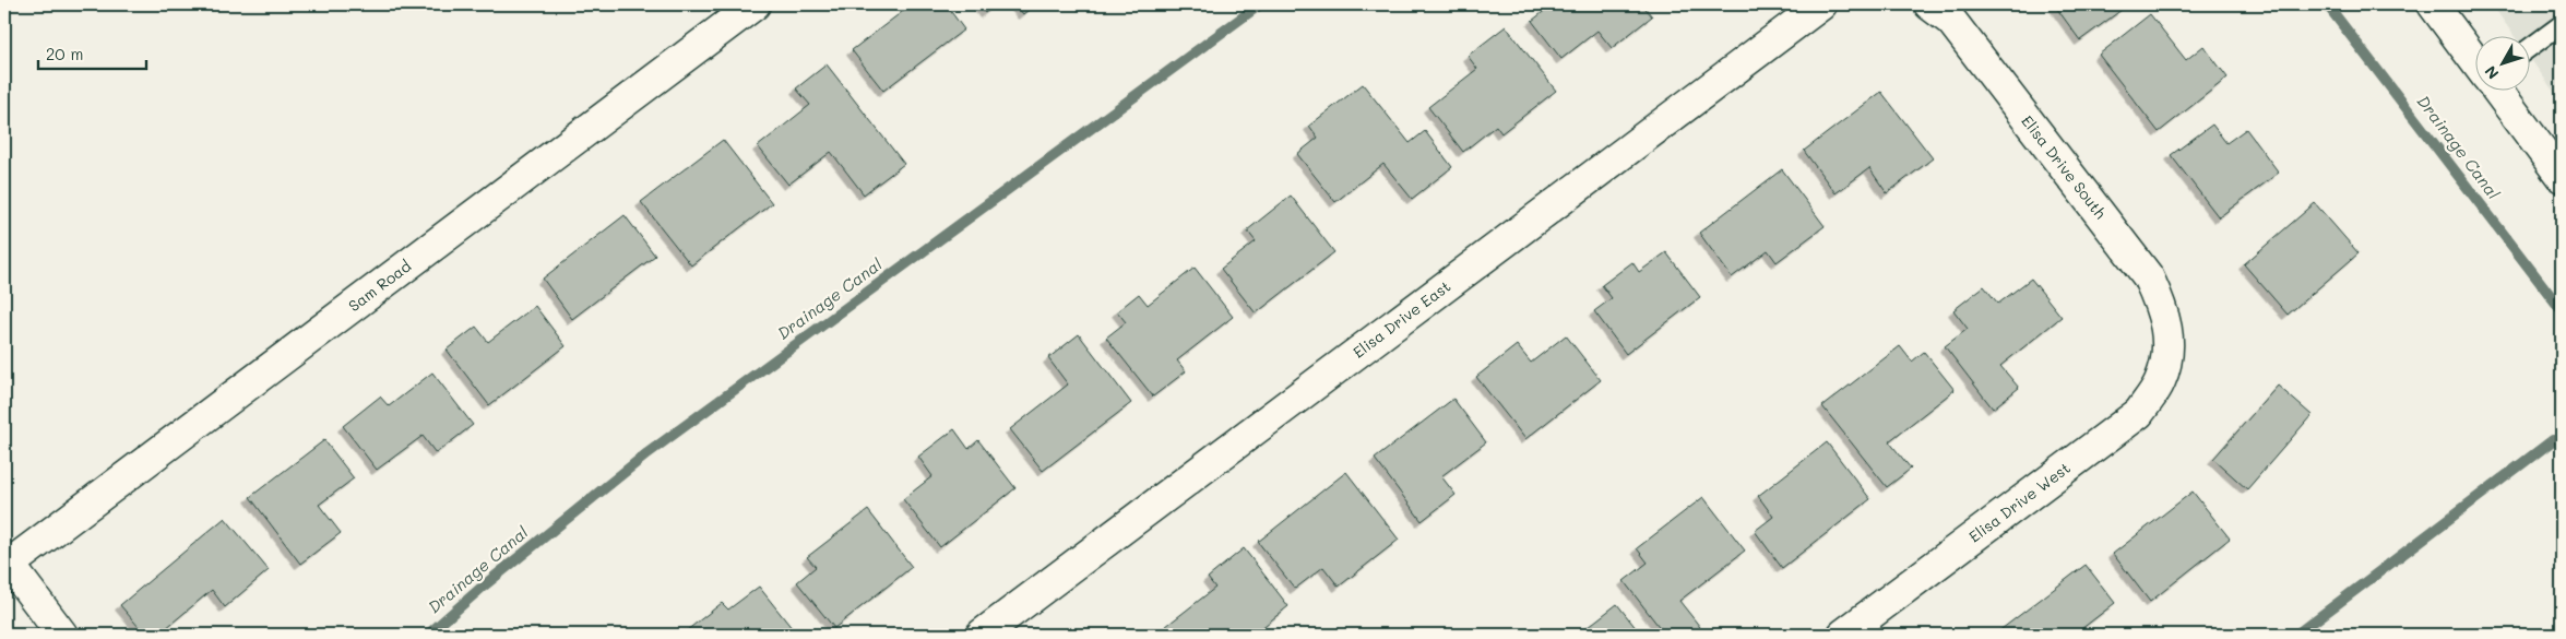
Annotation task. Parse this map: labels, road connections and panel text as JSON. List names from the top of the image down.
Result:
{
  "streets": {
    "street": [
      "Elisa Drive South",
      "Sam Road",
      "Elisa Drive East",
      "Elisa Drive West"
    ]
  },
  "crossings": [
    ["Elisa Drive South", "Elisa Drive West"]
  ],
  "water": ["Drainage Canal"],
  "scale_bar": "20 m",
  "north": "bottom left"
}
